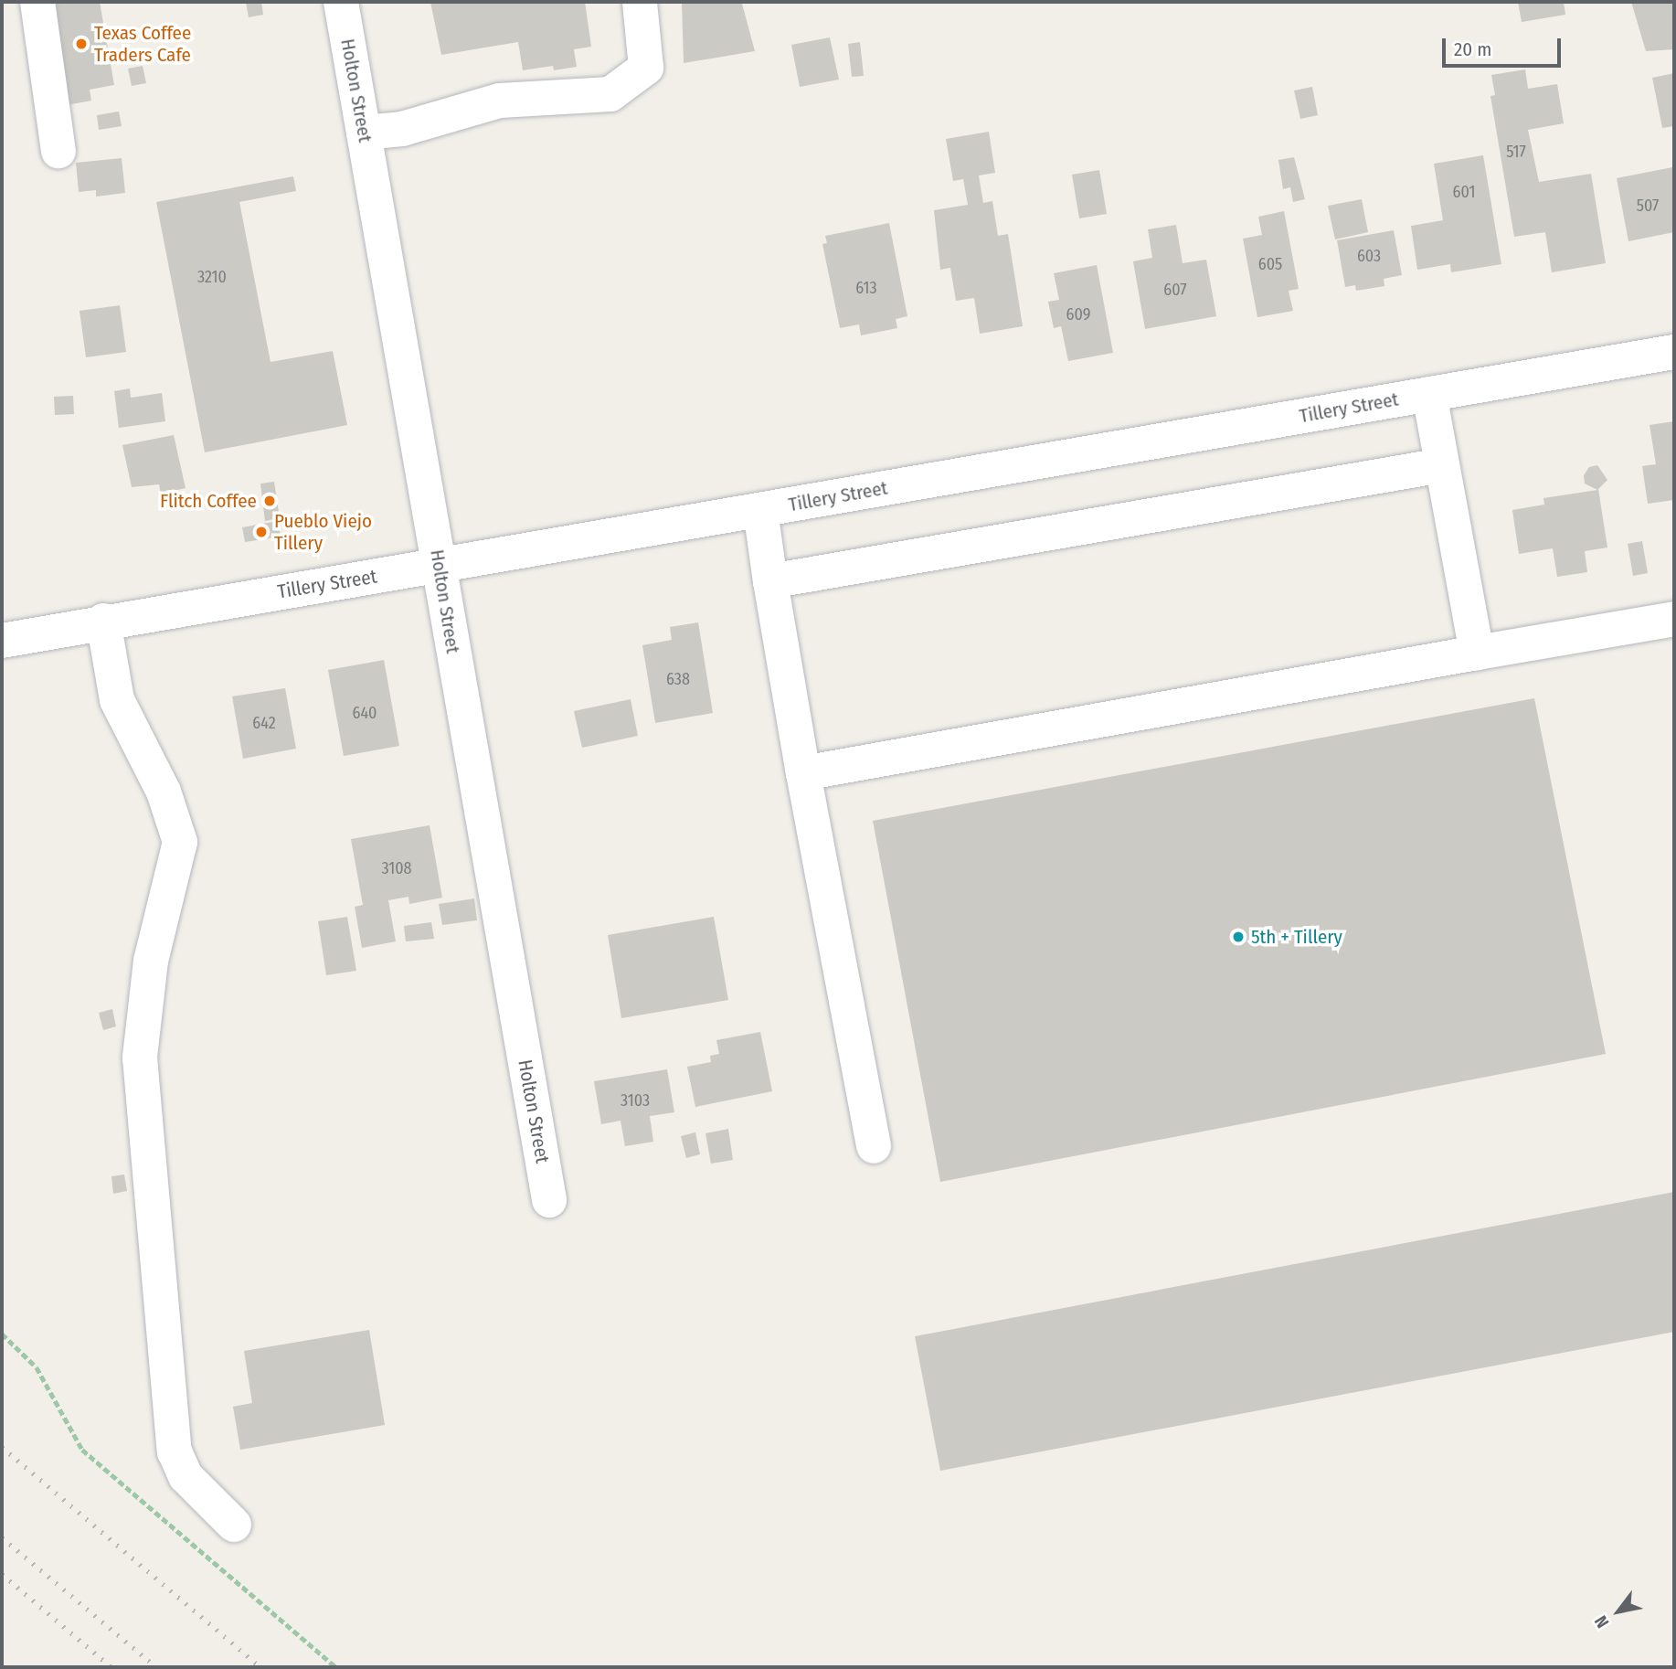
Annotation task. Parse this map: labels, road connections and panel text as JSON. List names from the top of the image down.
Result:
{
  "streets": {
    "street": ["Holton Street", "Tillery Street"]
  },
  "crossings": [
    ["Holton Street", "Tillery Street"]
  ],
  "places": [
    "Texas Coffee Traders Cafe",
    "Flitch Coffee",
    "Pueblo Viejo Tillery",
    "5th + Tillery"
  ],
  "house_numbers": [
    "517",
    "601",
    "507",
    "603",
    "605",
    "3210",
    "613",
    "607",
    "609",
    "638",
    "640",
    "642",
    "3108",
    "3103"
  ],
  "scale_bar": "20 m",
  "north": "bottom left"
}
